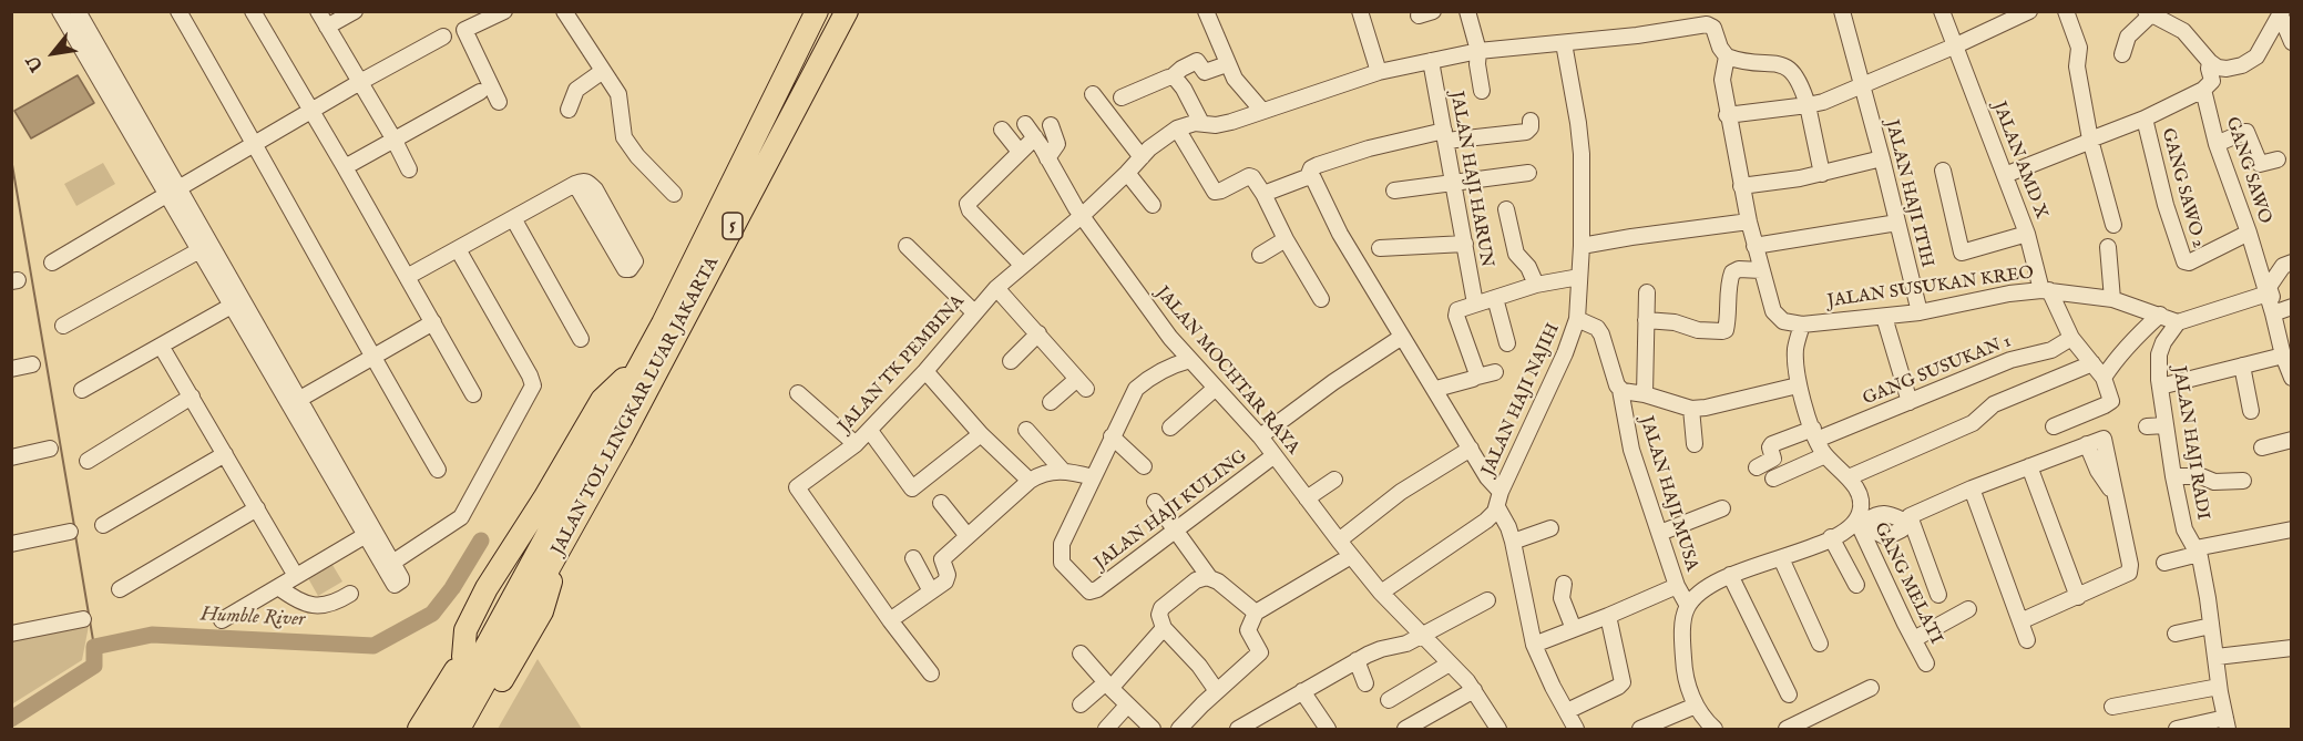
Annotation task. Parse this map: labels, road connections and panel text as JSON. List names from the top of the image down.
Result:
{
  "streets": {
    "highway": ["5", "JALAN TOL LINGKAR LUAR JAKARTA"],
    "street": [
      "JALAN AMD X",
      "GANG SAWO",
      "JALAN HAJI HARUN",
      "GANG SAWO 2",
      "JALAN HAJI ITIH",
      "JALAN SUSUKAN KREO",
      "JALAN TK PEMBINA",
      "JALAN MOCHTAR RAYA",
      "GANG SUSUKAN 1",
      "JALAN HAJI NAJIH",
      "JALAN HAJI RADI",
      "JALAN HAJI MUSA",
      "JALAN HAJI KULING",
      "GANG MELATI"
    ]
  },
  "crossings": [
    ["JALAN AMD X", "JALAN SUSUKAN KREO"],
    ["JALAN AMD X", "GANG SUSUKAN 1"],
    ["GANG SAWO", "GANG SAWO 2"],
    ["JALAN HAJI ITIH", "JALAN SUSUKAN KREO"],
    ["JALAN SUSUKAN KREO", "JALAN HAJI RADI"],
    ["JALAN TK PEMBINA", "JALAN MOCHTAR RAYA"],
    ["JALAN MOCHTAR RAYA", "JALAN HAJI NAJIH"],
    ["JALAN MOCHTAR RAYA", "JALAN HAJI KULING"],
    ["JALAN HAJI NAJIH", "JALAN HAJI MUSA"]
  ],
  "water": ["Humble River"],
  "north": "bottom left"
}
